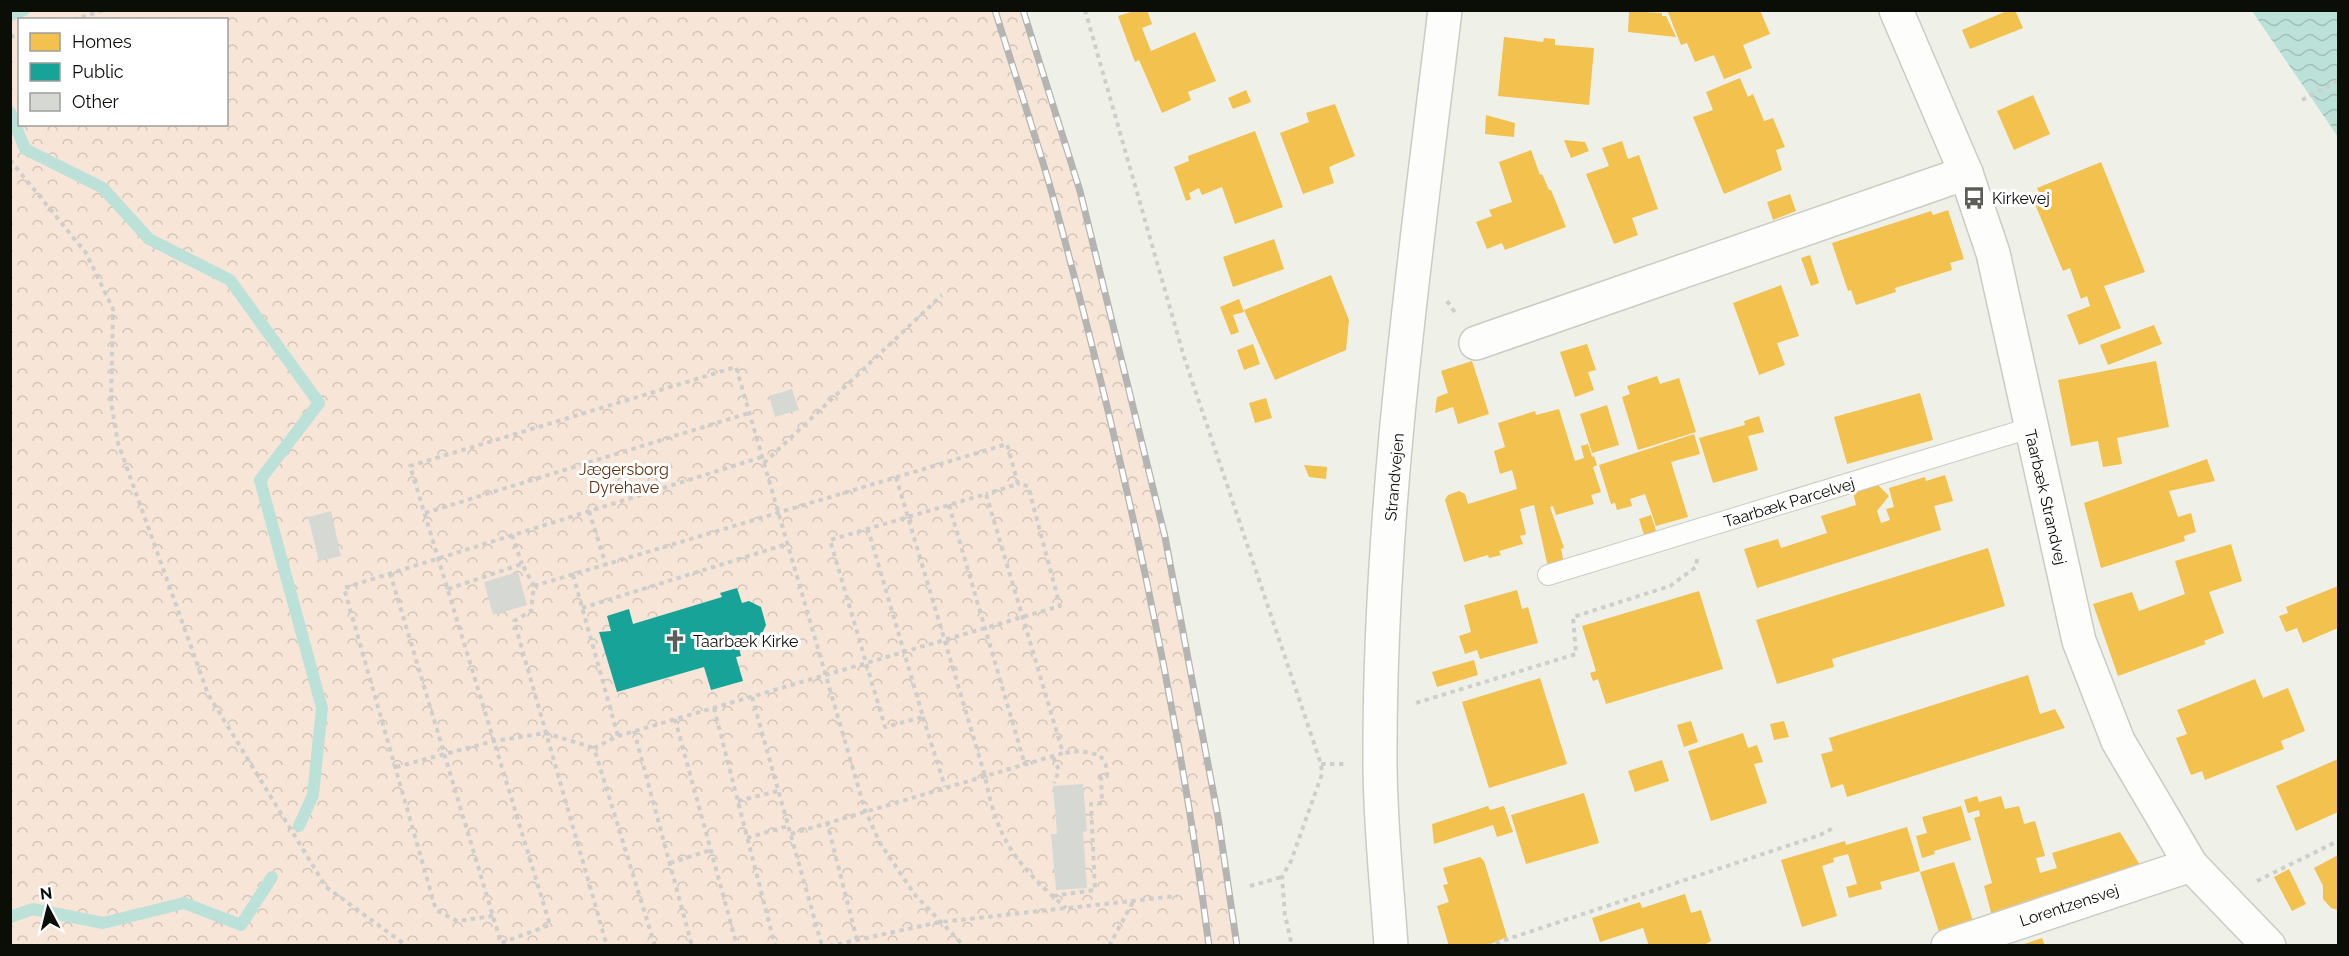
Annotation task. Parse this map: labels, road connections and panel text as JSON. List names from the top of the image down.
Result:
{
  "streets": {
    "street": ["Strandvejen", "Taarbæk Strandvej", "Lorentzensvej"],
    "lane": ["Taarbæk Parcelvej"]
  },
  "crossings": [
    ["Taarbæk Strandvej", "Taarbæk Parcelvej"],
    ["Taarbæk Strandvej", "Lorentzensvej"]
  ],
  "parks": ["Jægersborg Dyrehave"],
  "places": {
    "bus stop": ["Kirkevej"],
    "church": ["Taarbæk Kirke"]
  },
  "legend": ["Homes", "Public", "Other"],
  "north": "top"
}
